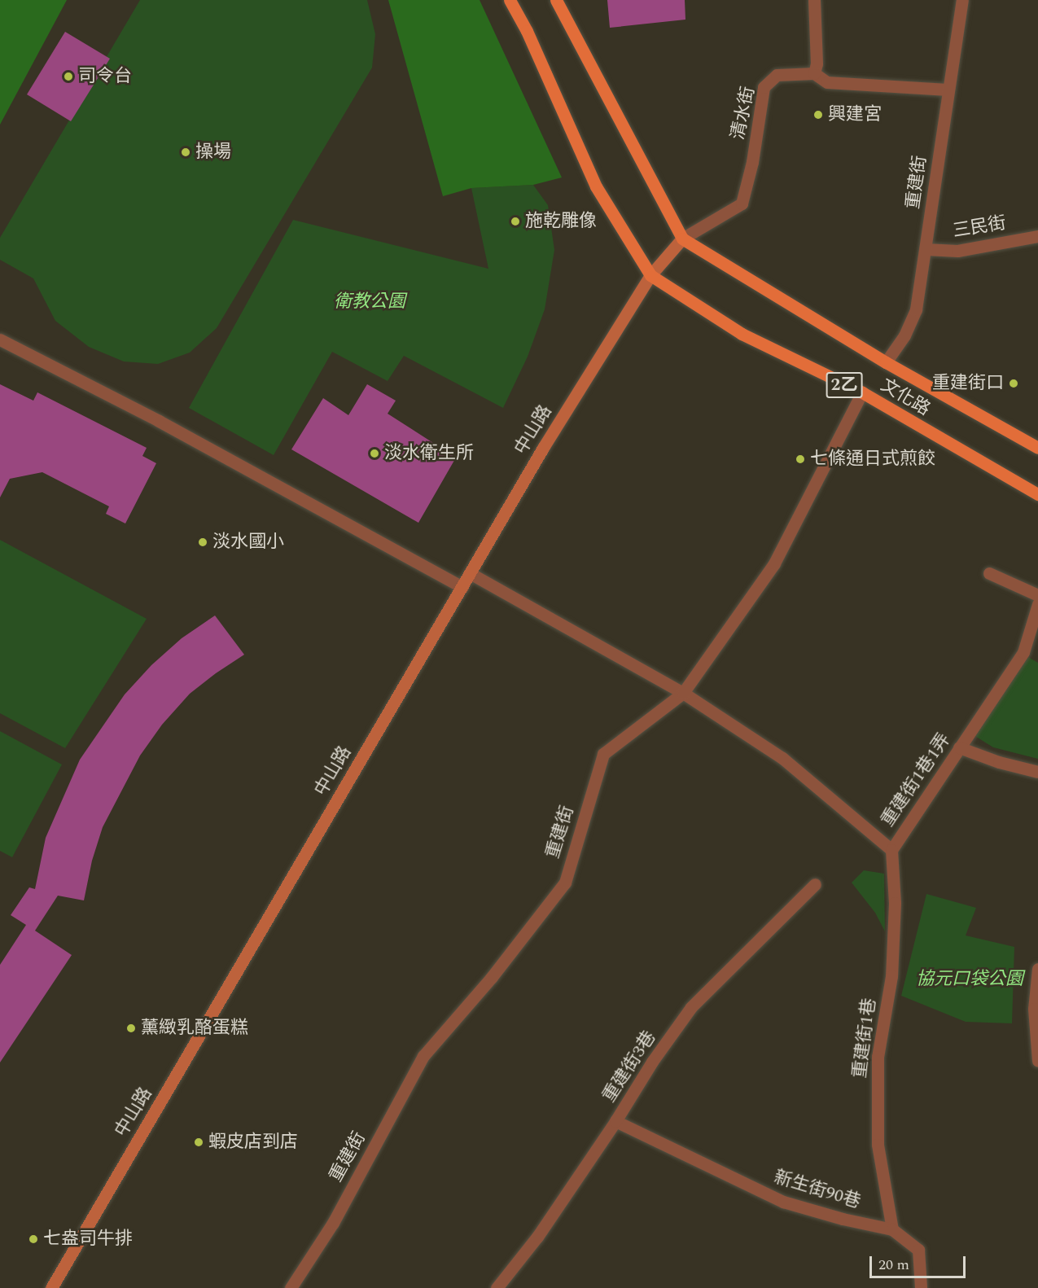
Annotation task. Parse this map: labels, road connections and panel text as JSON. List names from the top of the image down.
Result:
{
  "streets": {
    "main road": ["2乙", "文化路", "中山路"],
    "street": [
      "清水街",
      "重建街",
      "三民街",
      "重建街1巷1弄",
      "重建街1巷",
      "重建街3巷",
      "新生街90巷"
    ]
  },
  "crossings": [
    ["清水街", "文化路"],
    ["清水街", "中山路"],
    ["重建街", "三民街"],
    ["重建街", "文化路"],
    ["重建街", "重建街1巷1弄"],
    ["2乙", "文化路"],
    ["2乙", "中山路"],
    ["文化路", "中山路"],
    ["中山路", "重建街1巷1弄"],
    ["重建街1巷1弄", "重建街1巷"],
    ["重建街1巷", "新生街90巷"],
    ["重建街3巷", "新生街90巷"]
  ],
  "parks": ["衛教公園", "協元口袋公園"],
  "places": [
    "司令台",
    "興建宮",
    "操場",
    "施乾雕像",
    "重建街口",
    "淡水衛生所",
    "七條通日式煎餃",
    "淡水國小",
    "薰緻乳酪蛋糕",
    "蝦皮店到店",
    "七盎司牛排"
  ],
  "scale_bar": "20 m"
}
